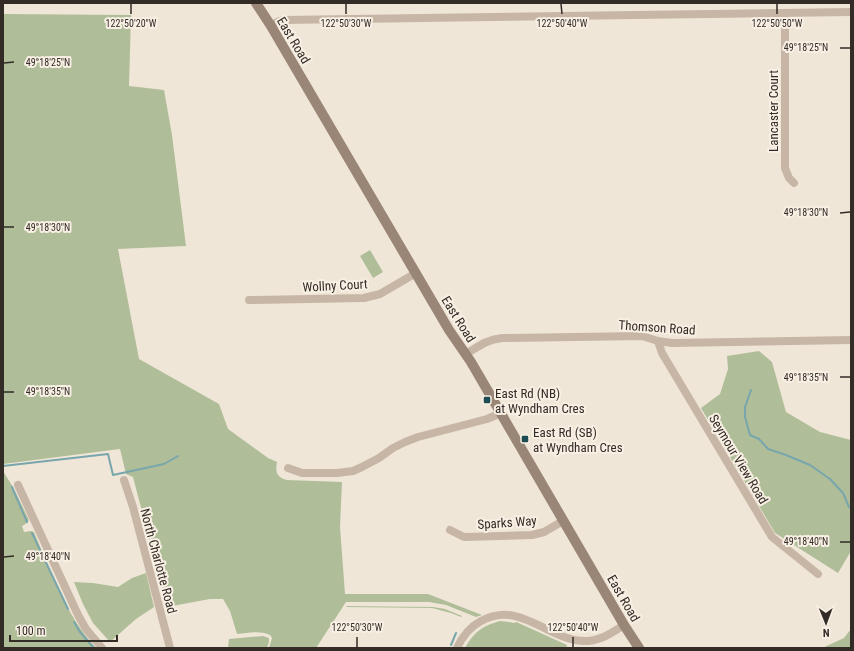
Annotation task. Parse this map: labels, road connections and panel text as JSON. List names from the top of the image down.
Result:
{
  "streets": {
    "main road": ["East Road"],
    "street": [
      "Lancaster Court",
      "Wollny Court",
      "Thomson Road",
      "Seymour View Road",
      "Sparks Way",
      "North Charlotte Road"
    ]
  },
  "crossings": [
    ["East Road", "Wollny Court"],
    ["East Road", "Thomson Road"],
    ["East Road", "Sparks Way"],
    ["Thomson Road", "Seymour View Road"]
  ],
  "places": {
    "transit": ["East Rd (NB) at Wyndham Cres", "East Rd (SB) at Wyndham Cres"]
  },
  "scale_bar": "100 m",
  "north": "bottom",
  "coordinates": [
    "122°50'20\"W",
    "122°50'30\"W",
    "122°50'40\"W",
    "122°50'50\"W",
    "49°18'25\"N",
    "49°18'30\"N",
    "49°18'35\"N",
    "49°18'40\"N"
  ]
}
